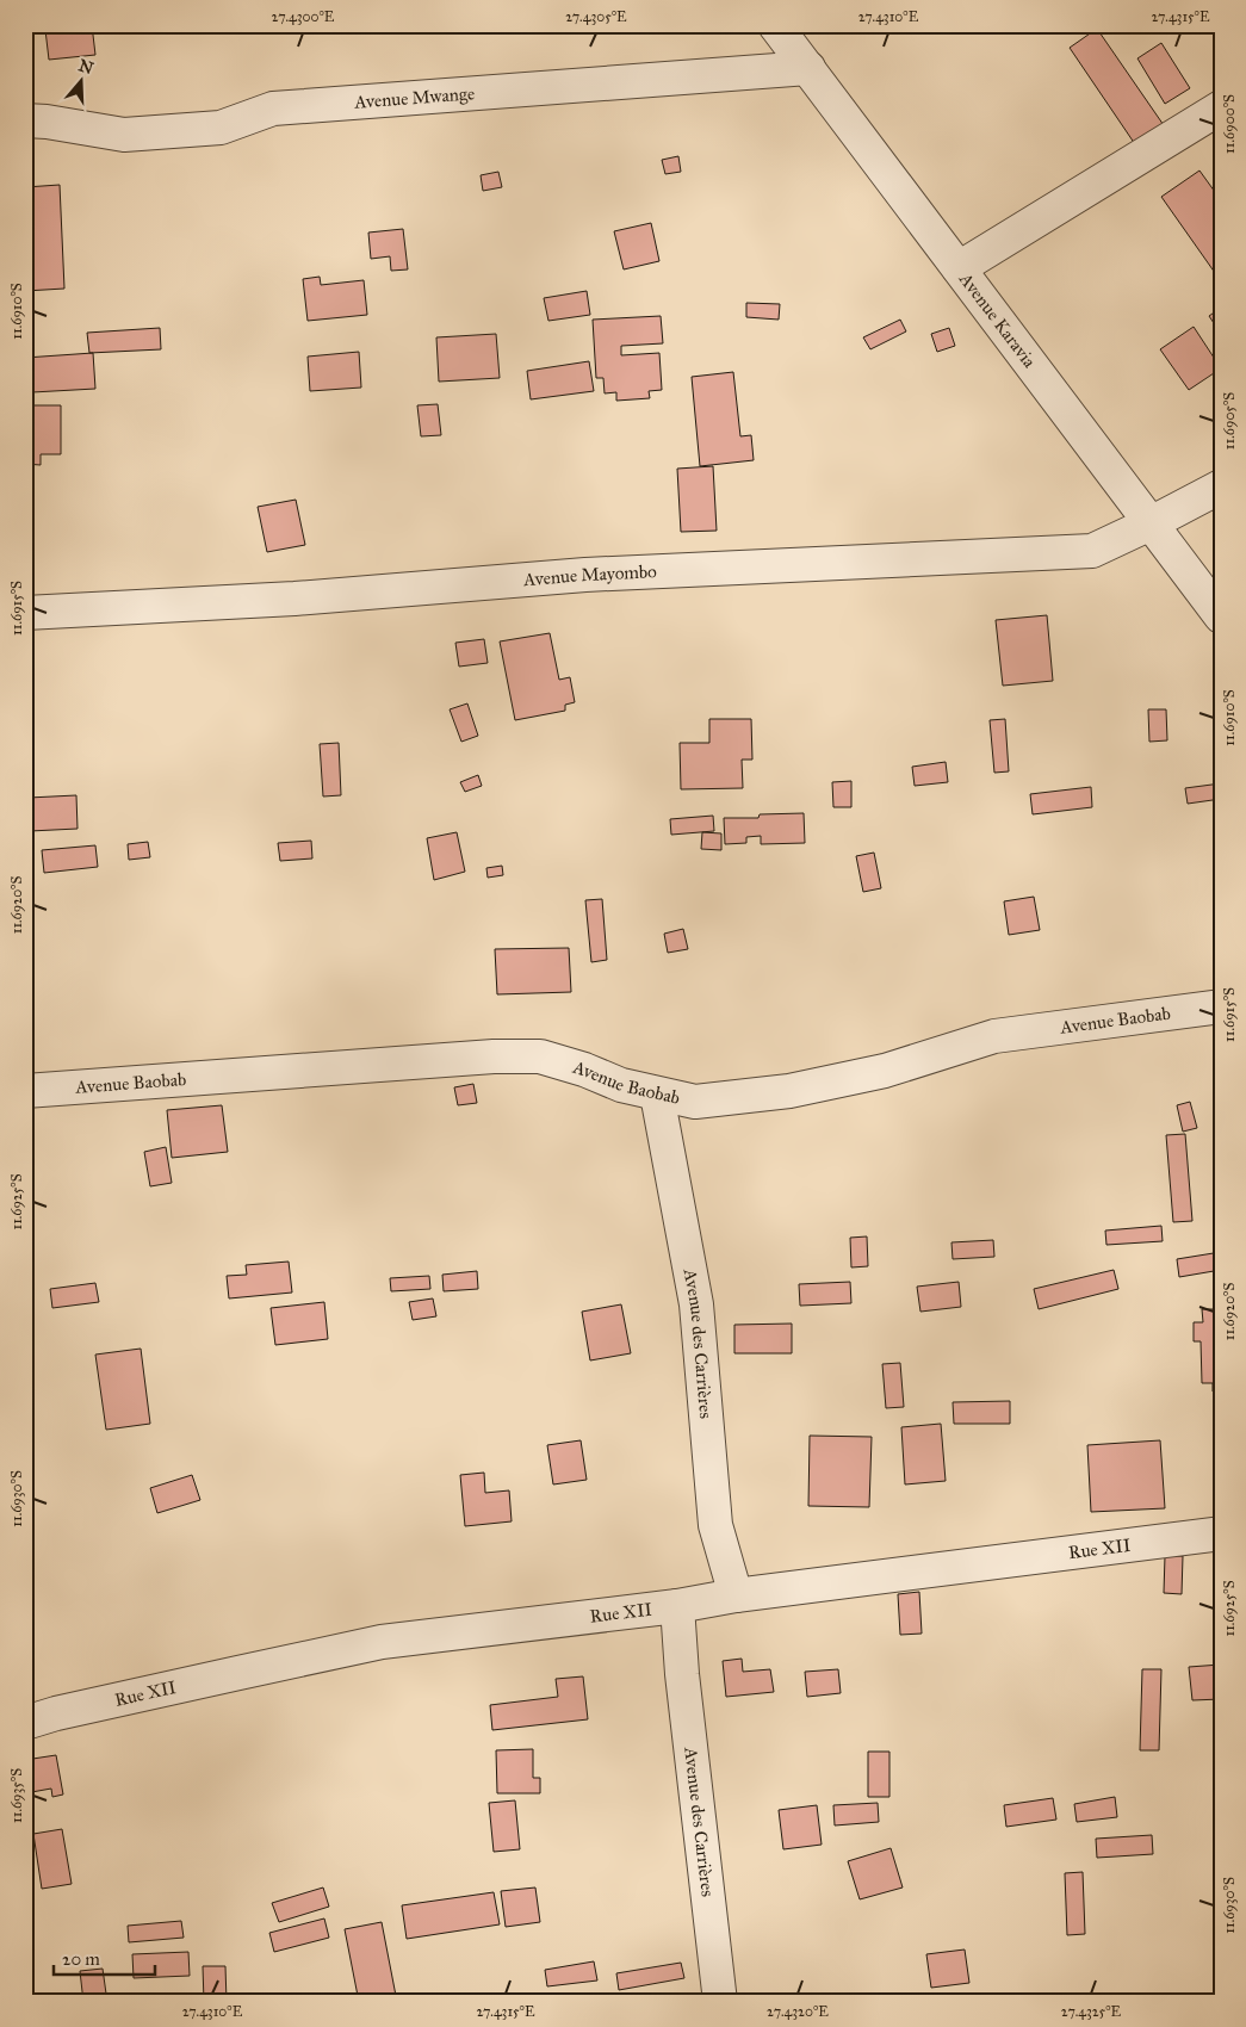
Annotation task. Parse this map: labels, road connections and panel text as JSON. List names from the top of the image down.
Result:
{
  "streets": {
    "street": [
      "Avenue Mwange",
      "Avenue Karavia",
      "Avenue Mayombo",
      "Avenue Baobab",
      "Avenue des Carrières",
      "Rue XII"
    ]
  },
  "crossings": [
    ["Avenue Mwange", "Avenue Karavia"],
    ["Avenue Karavia", "Avenue Mayombo"],
    ["Avenue Baobab", "Avenue des Carrières"],
    ["Avenue des Carrières", "Rue XII"]
  ],
  "scale_bar": "20 m",
  "north": "top",
  "coordinates": [
    "27.4300°E",
    "27.4305°E",
    "27.4310°E",
    "27.4315°E",
    "11.6900°S",
    "11.6910°S",
    "11.6905°S",
    "11.6915°S",
    "11.6920°S",
    "11.6925°S",
    "11.6930°S",
    "11.6935°S",
    "27.4320°E",
    "27.4325°E"
  ]
}
